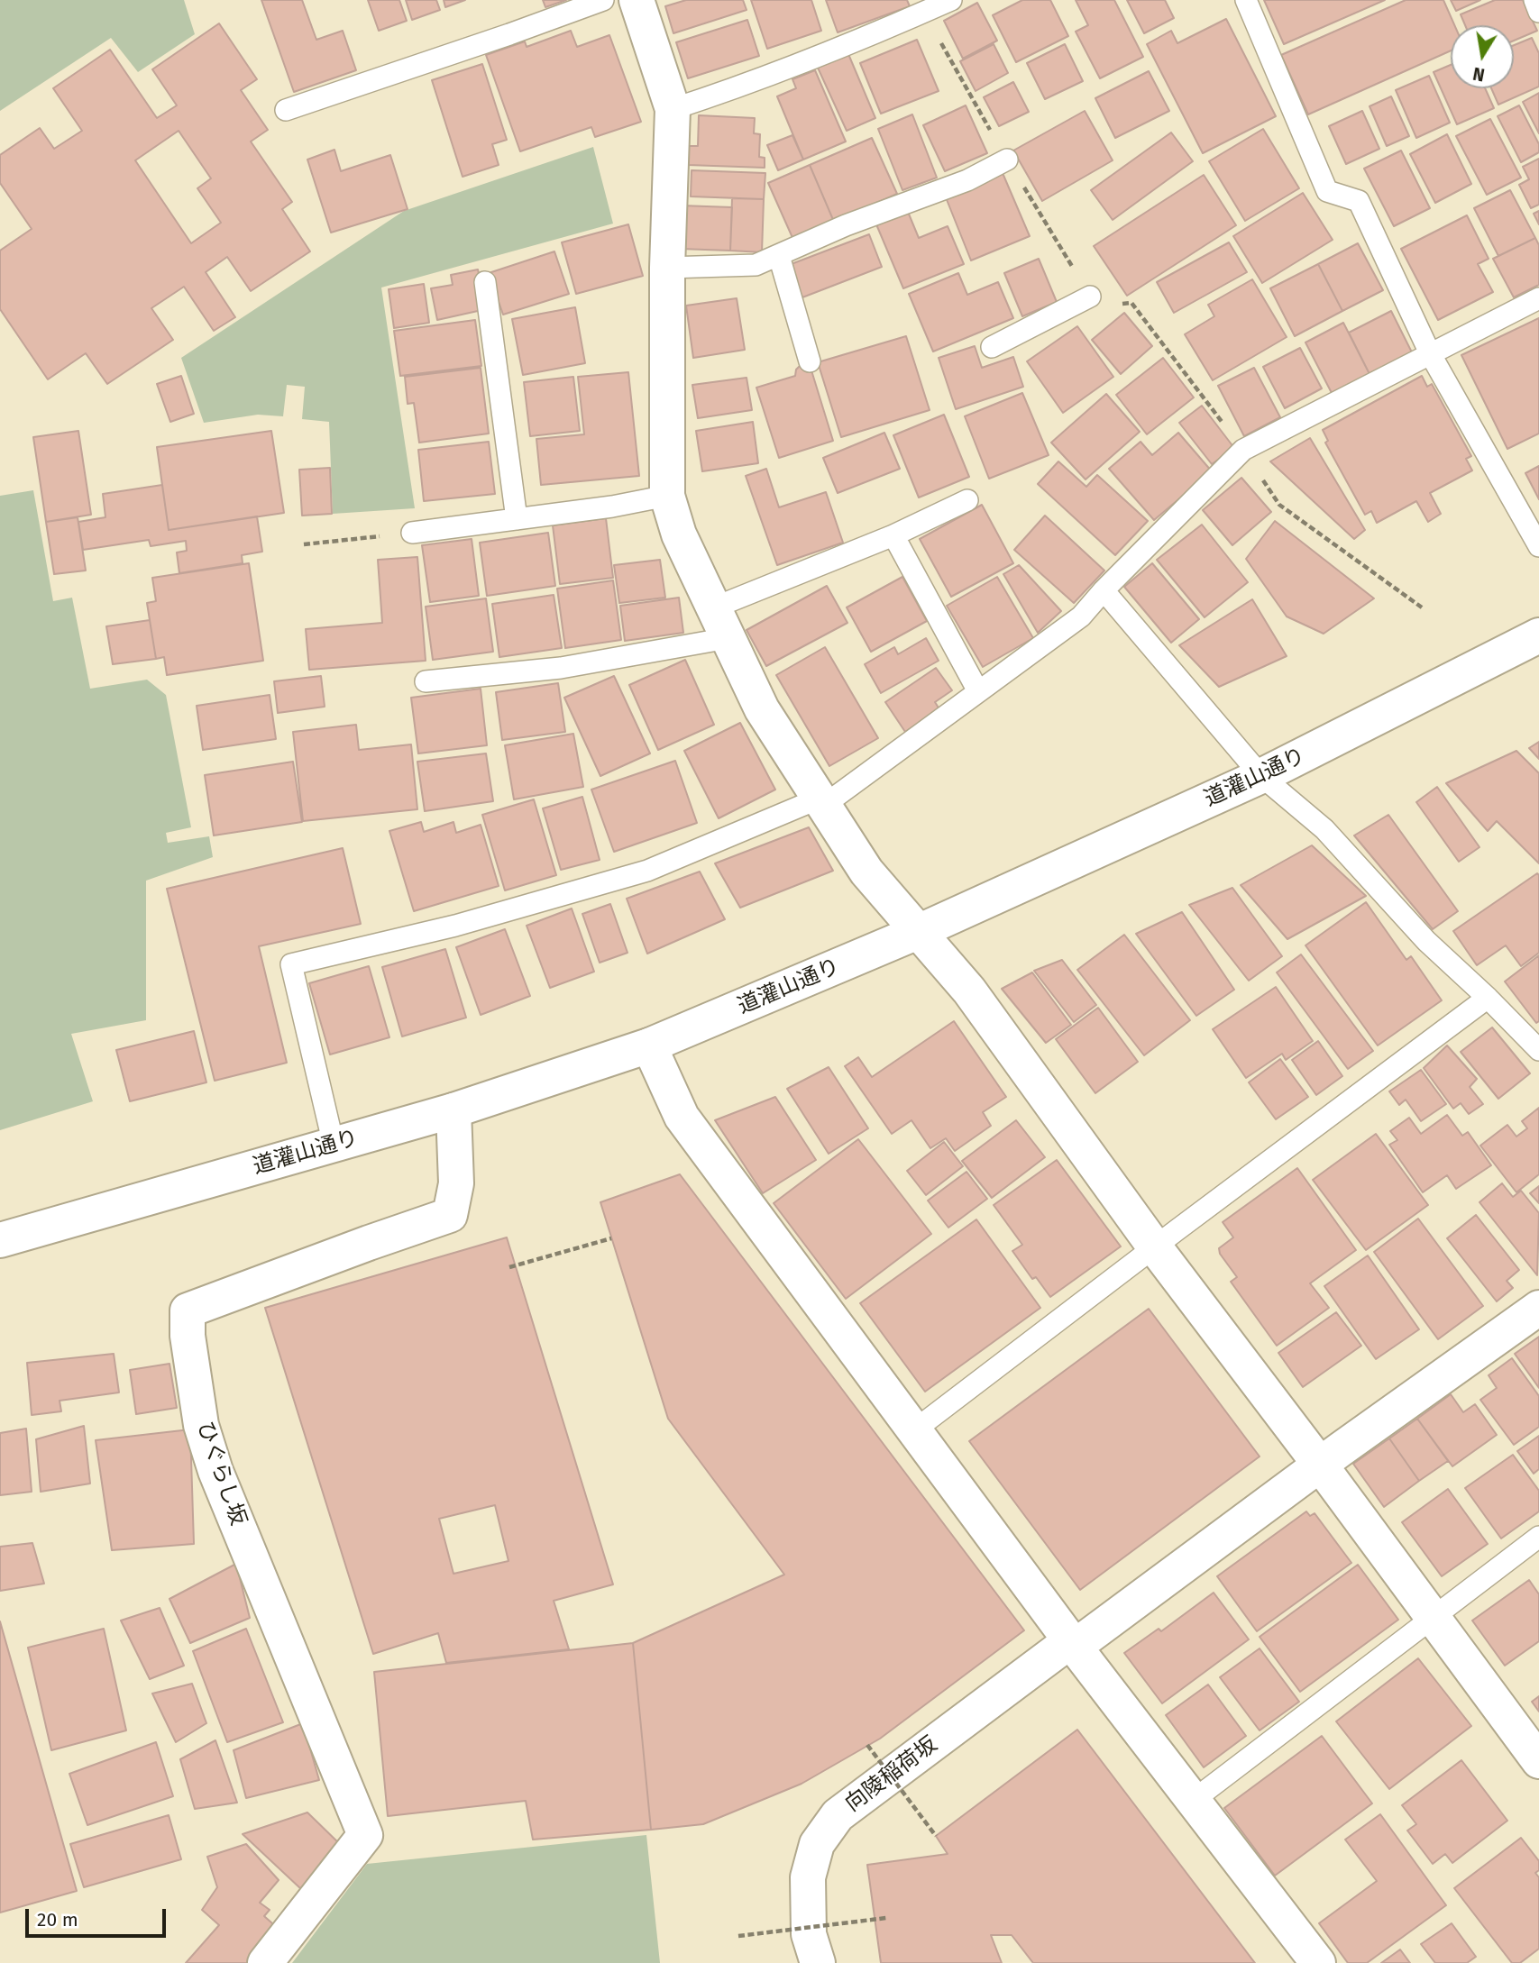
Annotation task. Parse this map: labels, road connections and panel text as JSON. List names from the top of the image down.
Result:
{
  "streets": {
    "street": ["道灌山通り", "ひぐらし坂", "向陵稲荷坂"]
  },
  "crossings": [
    ["道灌山通り", "ひぐらし坂"]
  ],
  "scale_bar": "20 m",
  "north": "bottom"
}
